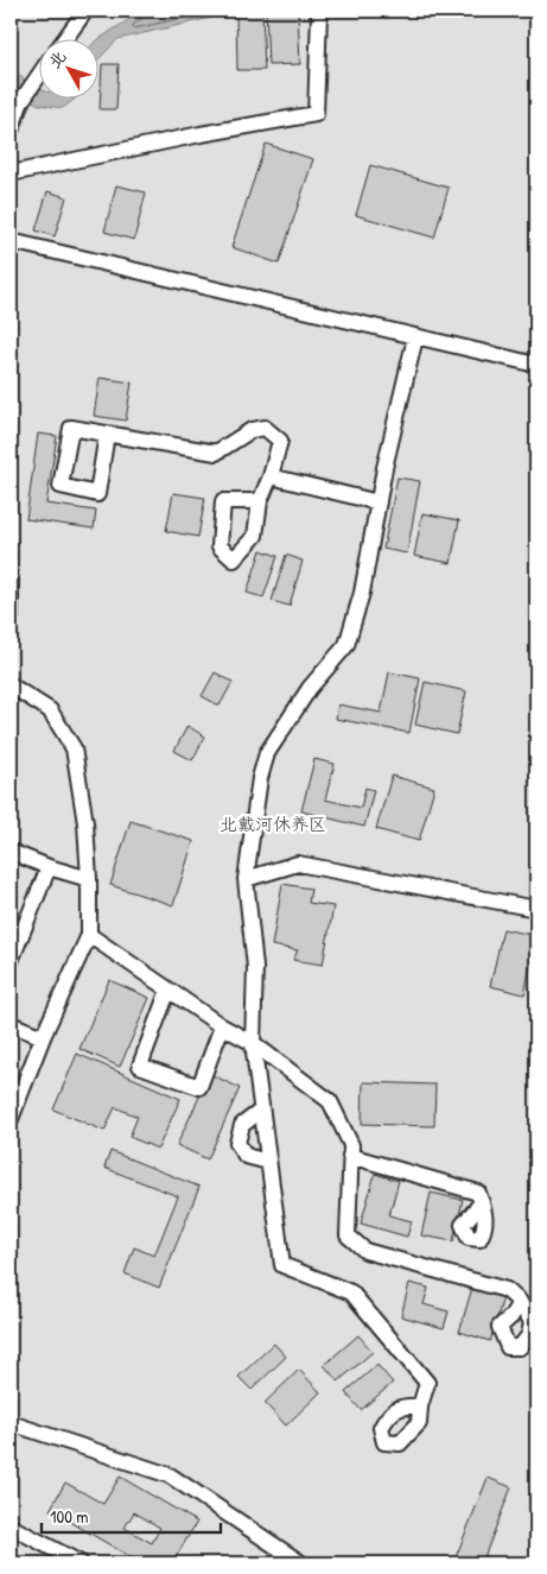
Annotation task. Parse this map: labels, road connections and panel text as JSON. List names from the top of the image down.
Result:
{
  "parks": ["北戴河休养区"],
  "scale_bar": "100 m",
  "north": "top left"
}
